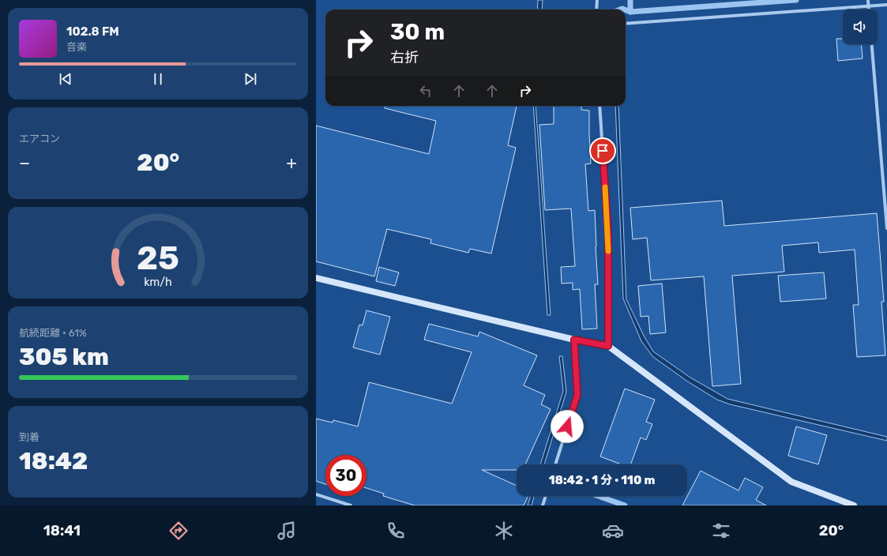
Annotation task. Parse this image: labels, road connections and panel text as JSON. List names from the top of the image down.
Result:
{
  "page": {
    "turn": ["30 m", "右折"],
    "song": ["102.8 FM", "音楽"],
    "tile": [
      "エアコン",
      ["航続距離 · 61%", "305 km"],
      ["到着", "18:42"]
    ],
    "heat": ["−", "20°", "+"],
    "limit": "30",
    "trip": "18:42 · 1 分 · 110 m",
    "tabs": ["18:41", "20°"],
    "gauge": ["25", "km/h"]
  }
}
